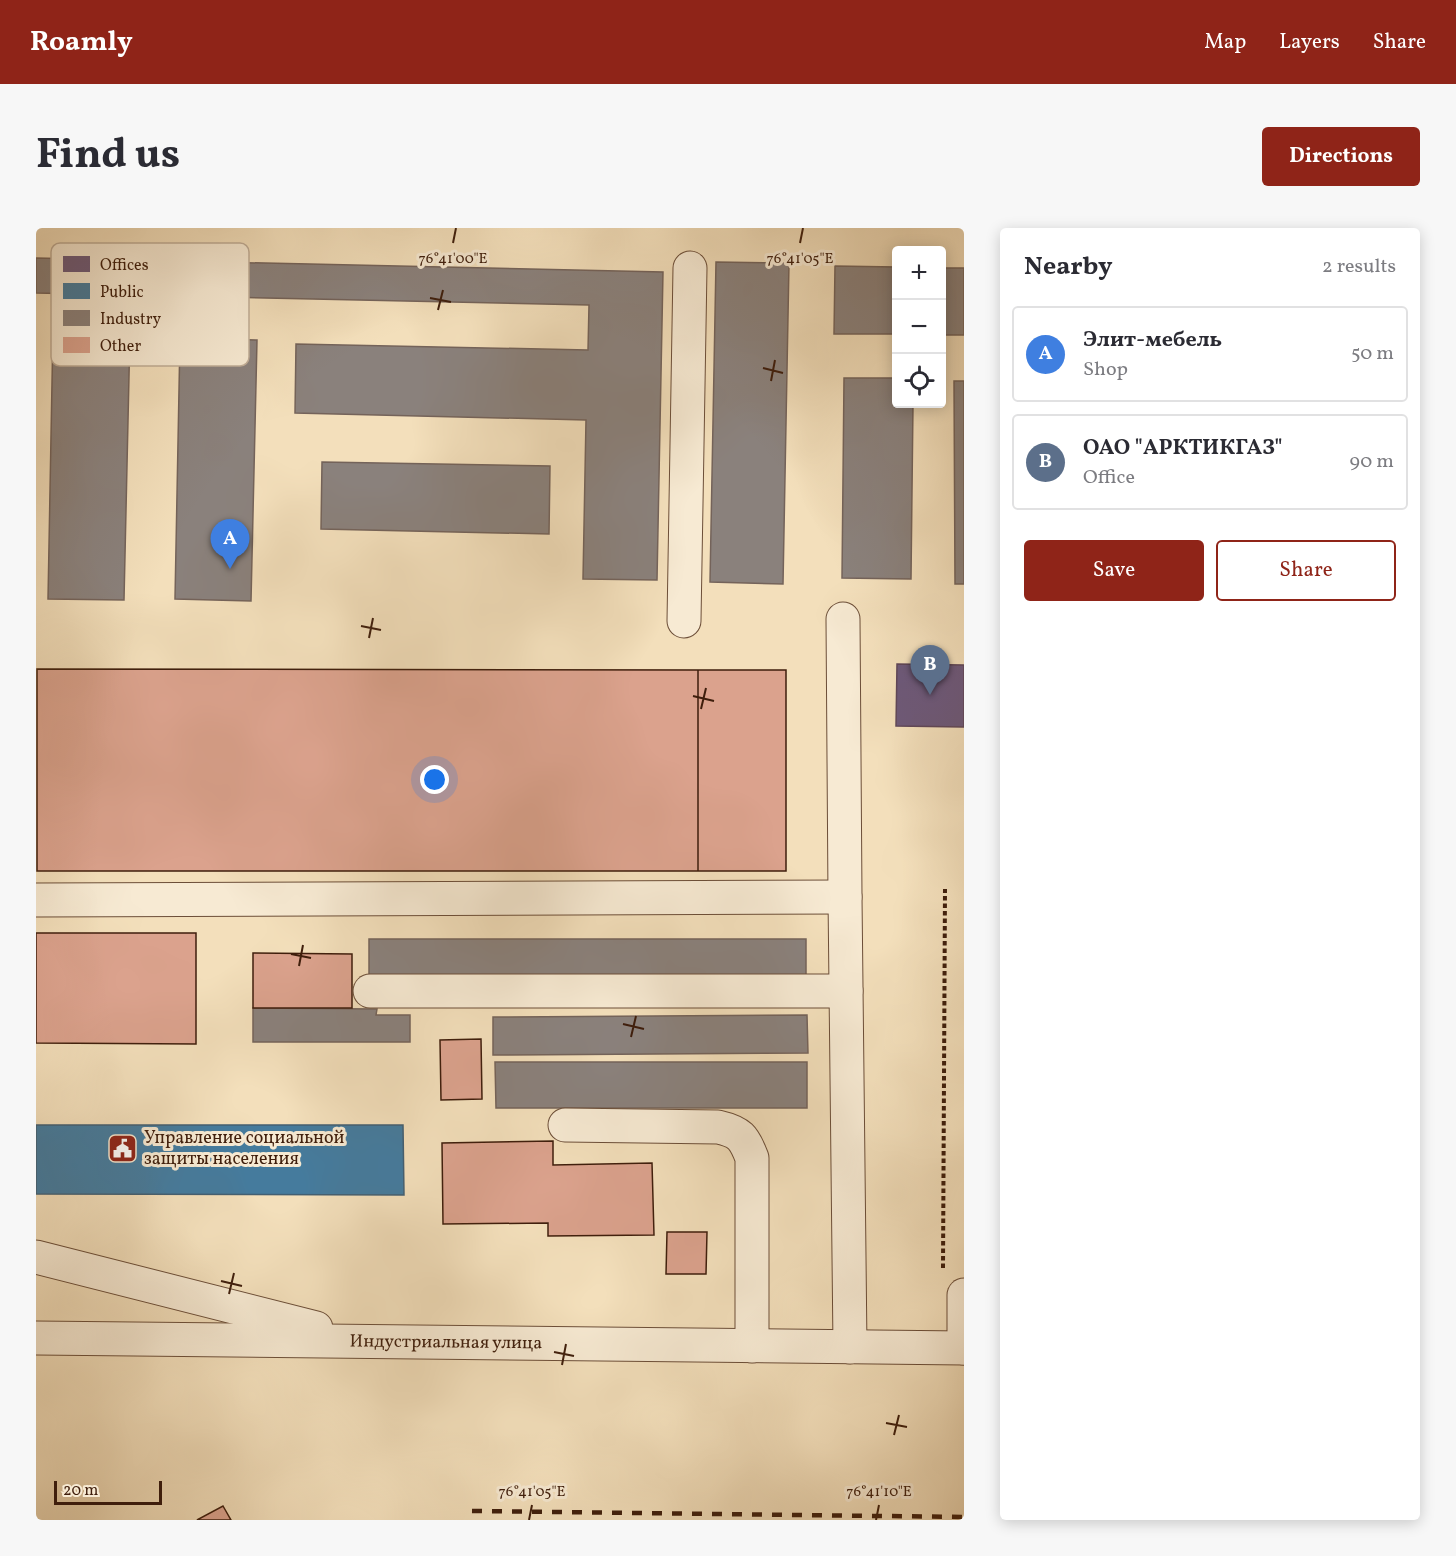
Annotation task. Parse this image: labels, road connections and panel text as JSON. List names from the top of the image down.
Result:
{
  "streets": {
    "street": ["Индустриальная улица"]
  },
  "places": {
    "public building": ["Управление социальной защиты населения"]
  },
  "legend": [
    "Offices",
    "Public",
    "Industry",
    "Other"
  ],
  "scale_bar": "20 m",
  "page": {
    "header": "Roamly",
    "nav": ["Map", "Layers", "Share"],
    "title": "Find us",
    "buttons": [
      "Directions",
      ["Save", "Share"]
    ],
    "heading": ["Nearby", "2 results"],
    "map_buttons": ["+", "−"],
    "list": [
      {
        "mark": "A",
        "name": "Элит-мебель",
        "note": "Shop",
        "value": "50 m"
      },
      {
        "mark": "B",
        "name": "ОАО \"АРКТИКГАЗ\"",
        "note": "Office",
        "value": "90 m"
      }
    ],
    "pins": ["A", "B"],
    "scale": "20 m"
  },
  "coordinates": ["76°41'00\"E", "76°41'05\"E", "76°41'10\"E"]
}
